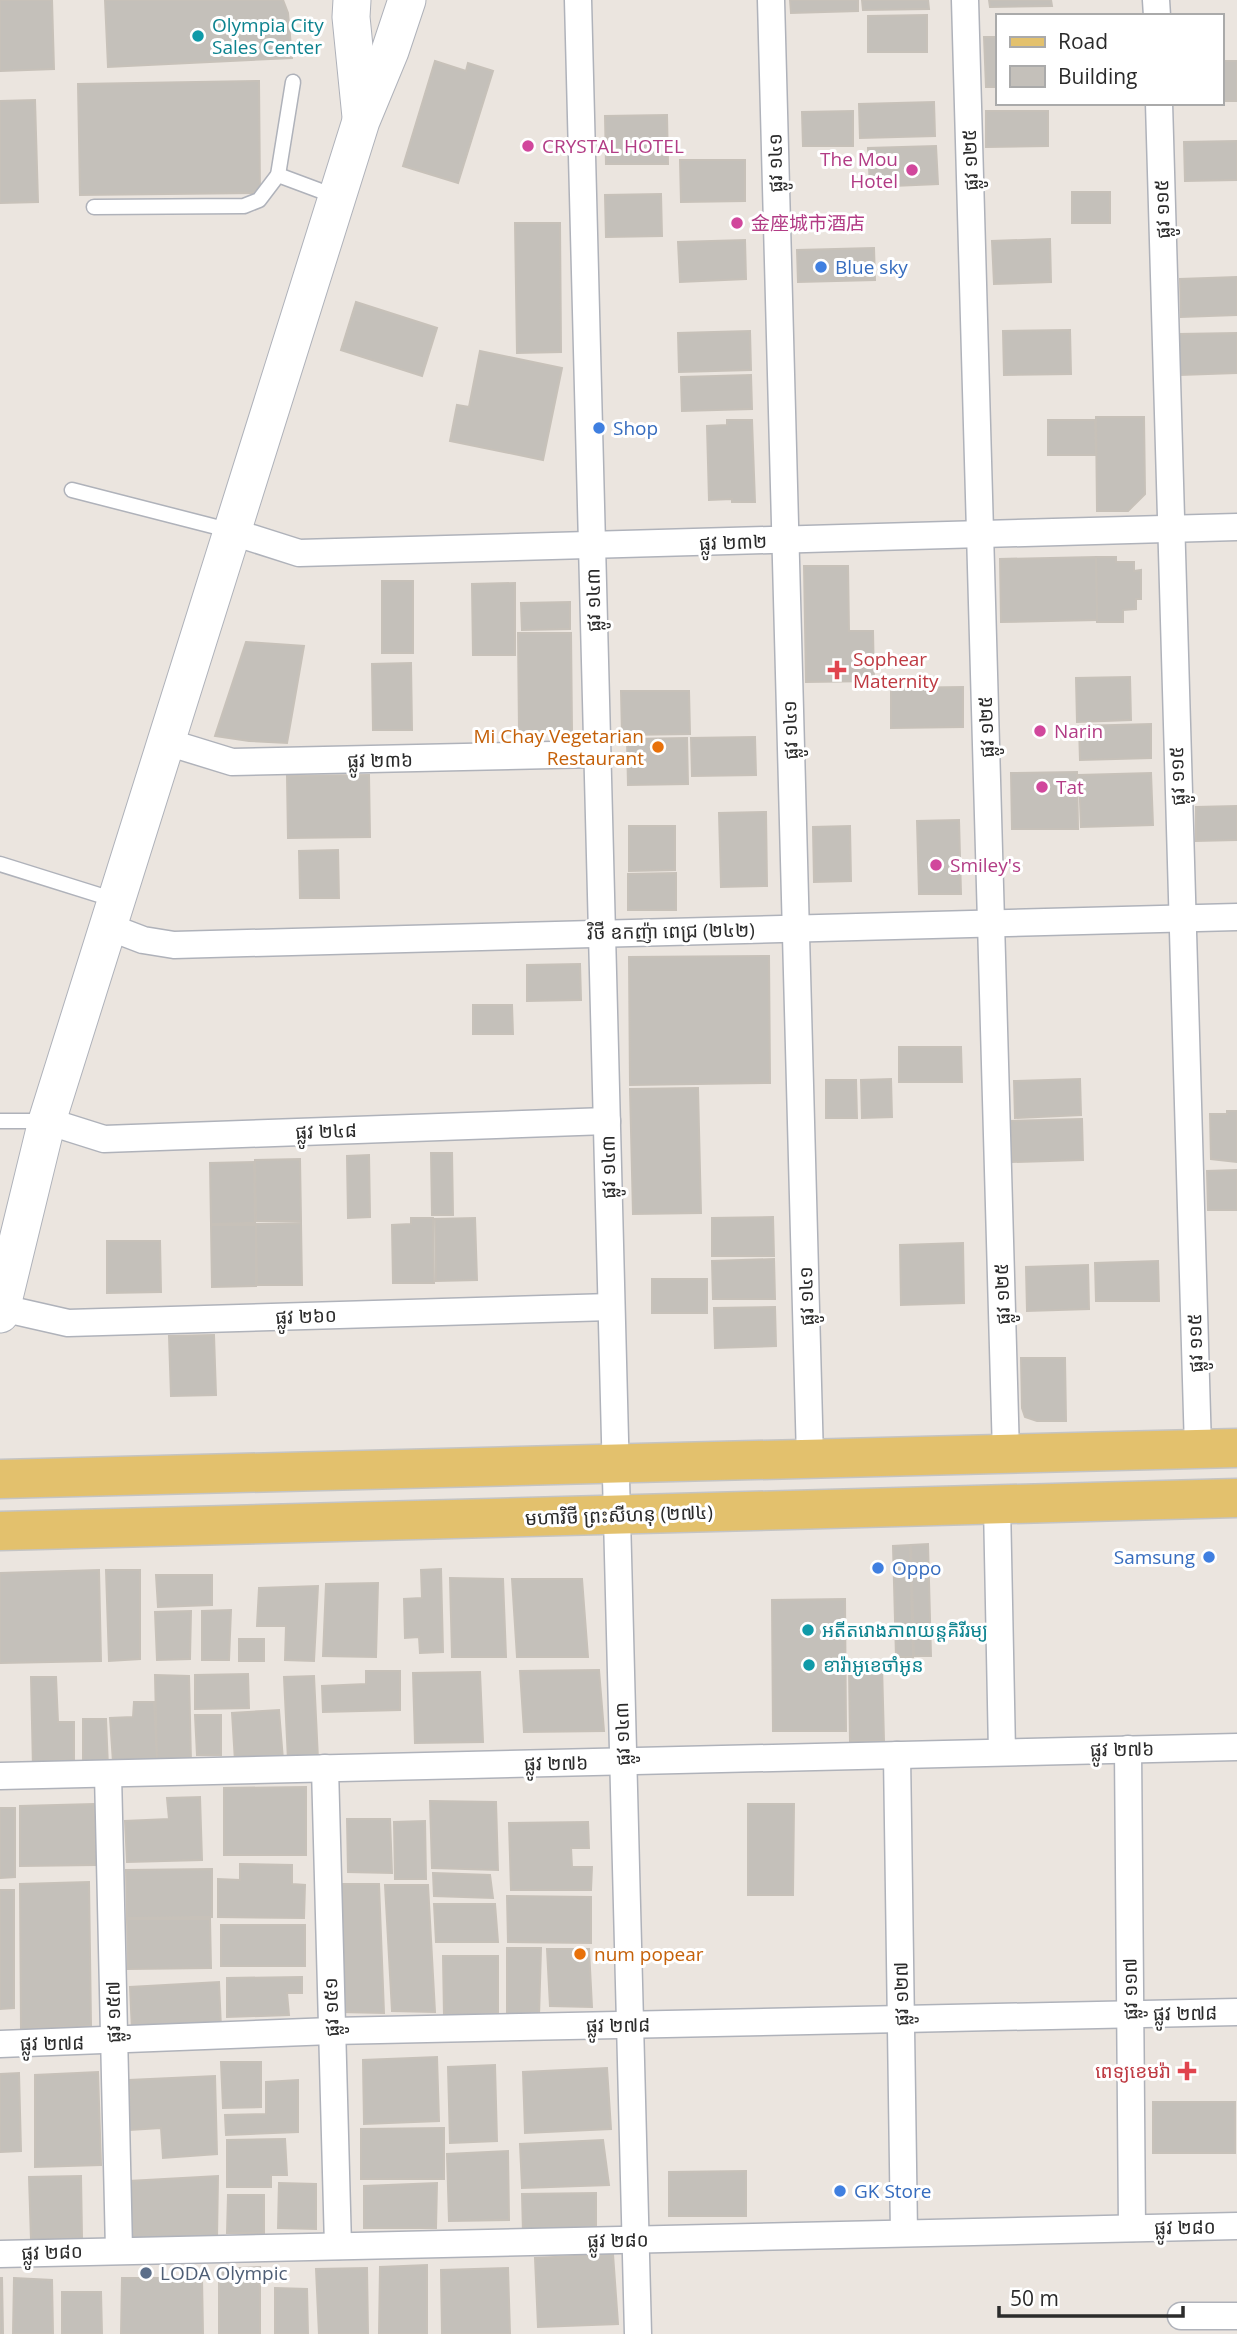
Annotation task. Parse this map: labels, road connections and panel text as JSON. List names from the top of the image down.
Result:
{
  "streets": {
    "main road": ["មហាវិថី ព្រះសីហនុ (២៧៤)"],
    "street": [
      "ផ្លូវ ១២៥",
      "ផ្លូវ ១៤១",
      "ផ្លូវ ១១៥",
      "ផ្លូវ ២៣២",
      "ផ្លូវ ១៤៣",
      "ផ្លូវ ២៣៦",
      "វិថី ឧកញ៉ា ពេជ្រ (២៤២)",
      "ផ្លូវ ២៤៨",
      "ផ្លូវ ២៦០",
      "ផ្លូវ ២៧៦",
      "ផ្លូវ ១១៧",
      "ផ្លូវ ១២៧",
      "ផ្លូវ ១៥១",
      "ផ្លូវ ១៥៧",
      "ផ្លូវ ២៧៨",
      "ផ្លូវ ២៨០"
    ]
  },
  "crossings": [
    ["ផ្លូវ ១២៥", "ផ្លូវ ២៣២"],
    ["ផ្លូវ ១២៥", "វិថី ឧកញ៉ា ពេជ្រ (២៤២)"],
    ["ផ្លូវ ១៤១", "ផ្លូវ ២៣២"],
    ["ផ្លូវ ១៤១", "វិថី ឧកញ៉ា ពេជ្រ (២៤២)"],
    ["ផ្លូវ ១១៥", "ផ្លូវ ២៣២"],
    ["ផ្លូវ ១១៥", "វិថី ឧកញ៉ា ពេជ្រ (២៤២)"],
    ["ផ្លូវ ២៣២", "ផ្លូវ ១៤៣"],
    ["ផ្លូវ ១៤៣", "ផ្លូវ ២៣៦"],
    ["ផ្លូវ ១៤៣", "វិថី ឧកញ៉ា ពេជ្រ (២៤២)"],
    ["ផ្លូវ ១៤៣", "ផ្លូវ ២៤៨"],
    ["ផ្លូវ ១៤៣", "ផ្លូវ ២៦០"],
    ["ផ្លូវ ១៤៣", "មហាវិថី ព្រះសីហនុ (២៧៤)"],
    ["ផ្លូវ ១៤៣", "ផ្លូវ ២៧៦"],
    ["ផ្លូវ ១៤៣", "ផ្លូវ ២៧៨"],
    ["ផ្លូវ ១៤៣", "ផ្លូវ ២៨០"],
    ["ផ្លូវ ២៧៦", "ផ្លូវ ១១៧"],
    ["ផ្លូវ ២៧៦", "ផ្លូវ ១២៧"],
    ["ផ្លូវ ២៧៦", "ផ្លូវ ១៥១"],
    ["ផ្លូវ ២៧៦", "ផ្លូវ ១៥៧"],
    ["ផ្លូវ ១១៧", "ផ្លូវ ២៧៨"],
    ["ផ្លូវ ១១៧", "ផ្លូវ ២៨០"],
    ["ផ្លូវ ១២៧", "ផ្លូវ ២៧៨"],
    ["ផ្លូវ ១២៧", "ផ្លូវ ២៨០"],
    ["ផ្លូវ ១៥១", "ផ្លូវ ២៧៨"],
    ["ផ្លូវ ១៥១", "ផ្លូវ ២៨០"],
    ["ផ្លូវ ១៥៧", "ផ្លូវ ២៧៨"],
    ["ផ្លូវ ១៥៧", "ផ្លូវ ២៨០"]
  ],
  "places": {
    "other": [
      "Olympia City Sales Center",
      "CRYSTAL HOTEL",
      "The Mou Hotel",
      "金座城市酒店",
      "Blue sky",
      "Shop",
      "Narin",
      "Mi Chay Vegetarian Restaurant",
      "Tat",
      "Smiley's",
      "Samsung",
      "Oppo",
      "អតីតរោងភាពយន្តគិរីរម្យ",
      "ខារ៉ាអូខេចាំអូន",
      "num popear",
      "GK Store",
      "LODA Olympic"
    ],
    "health": ["Sophear Maternity", "ពេទ្យខេមរ៉ា"]
  },
  "legend": ["Road", "Building"],
  "scale_bar": "50 m"
}
